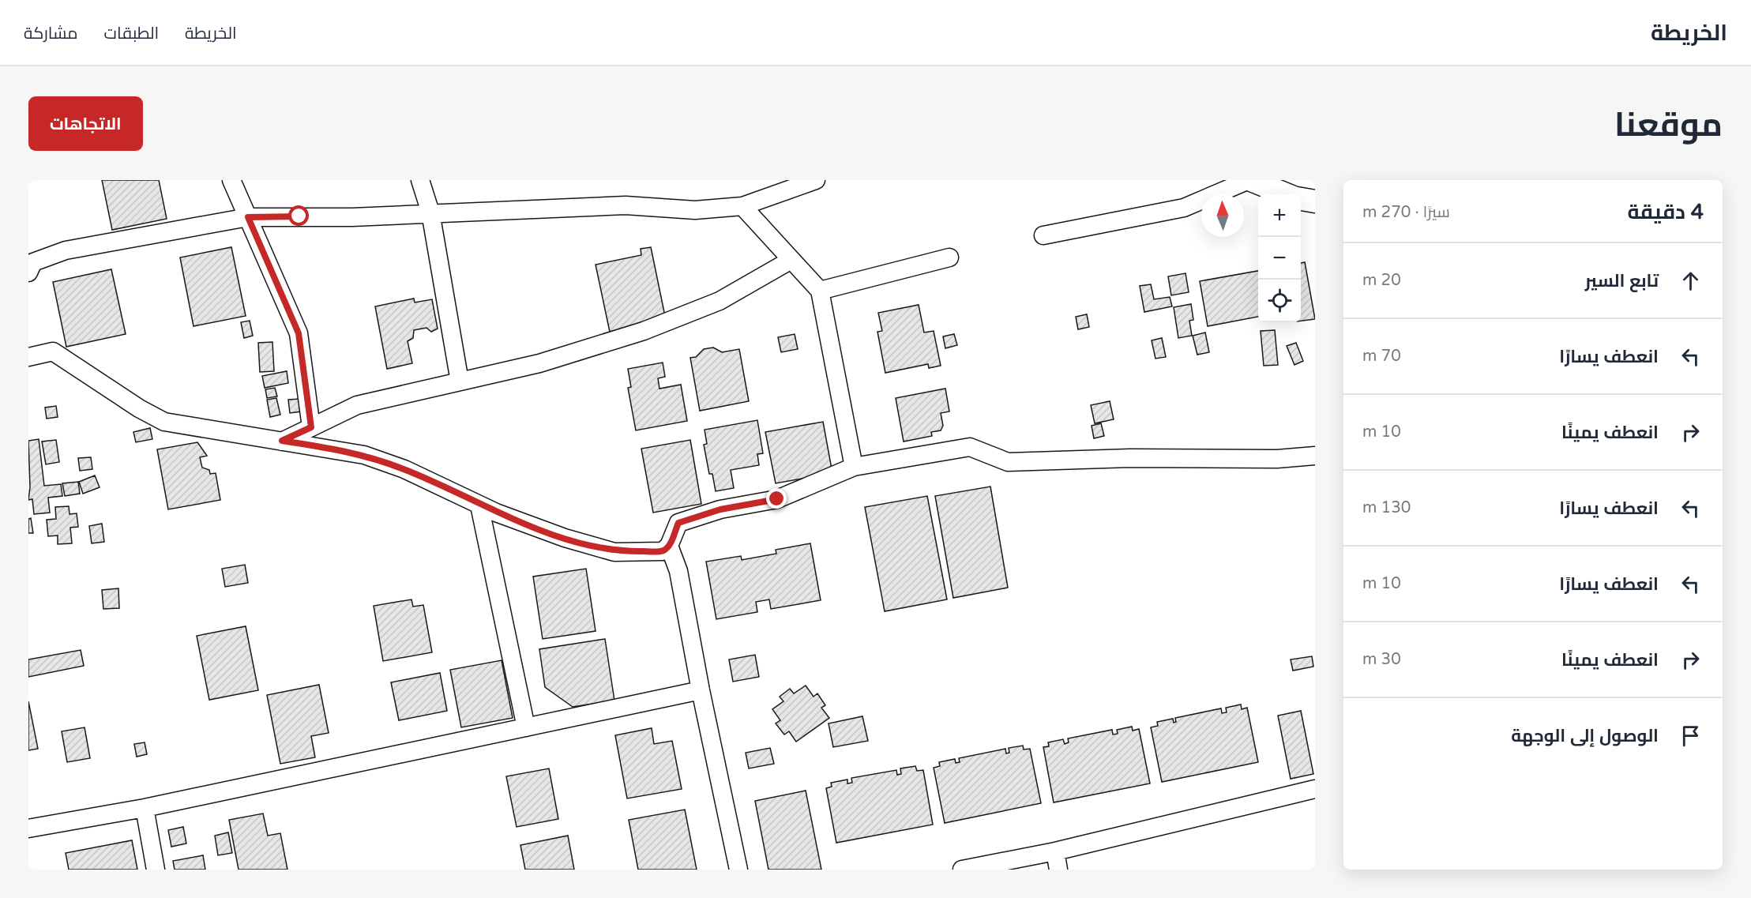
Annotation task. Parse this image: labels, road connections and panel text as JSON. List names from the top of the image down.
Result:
{
  "north": "top",
  "page": {
    "header": "الخريطة",
    "nav": ["الخريطة", "الطبقات", "مشاركة"],
    "title": "موقعنا",
    "buttons": "الاتجاهات",
    "heading": ["4 دقيقة", "سيرًا · 270 m"],
    "map_buttons": ["+", "−"],
    "list": [
      ["تابع السير", "20 m"],
      ["انعطف يسارًا", "70 m"],
      ["انعطف يمينًا", "10 m"],
      ["انعطف يسارًا", "130 m"],
      ["انعطف يسارًا", "10 m"],
      ["انعطف يمينًا", "30 m"],
      "الوصول إلى الوجهة"
    ]
  }
}
